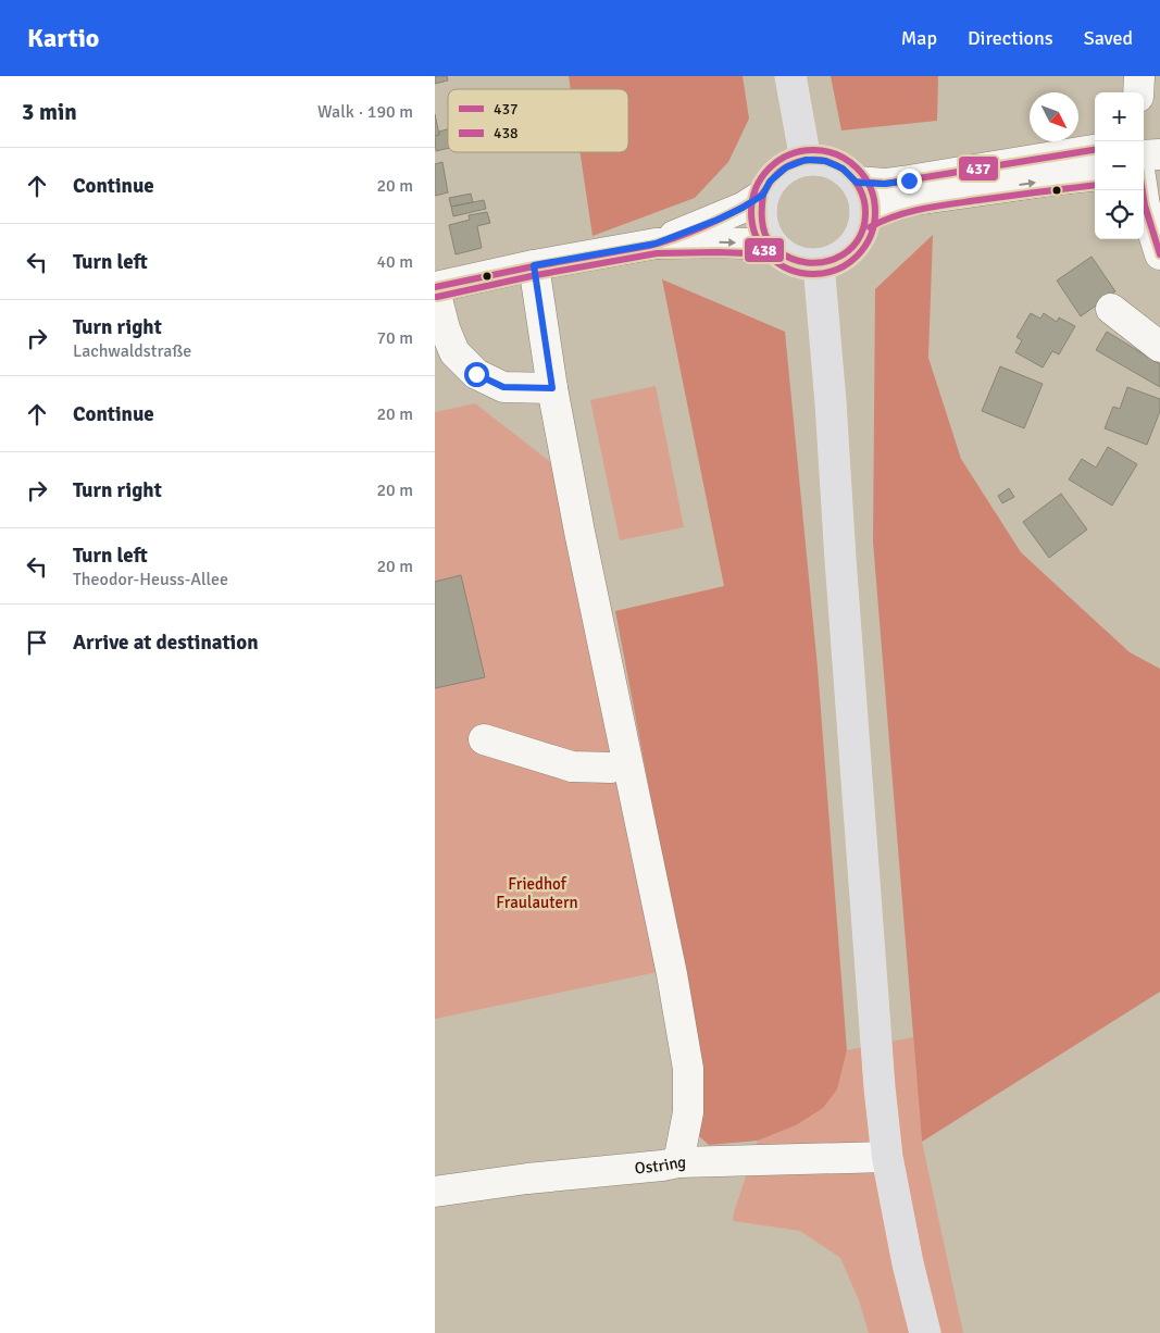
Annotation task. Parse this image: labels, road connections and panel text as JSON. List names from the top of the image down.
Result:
{
  "streets": {
    "street": ["Ostring"]
  },
  "parks": ["Friedhof Fraulautern"],
  "lines": ["transit line 437", "transit line 438"],
  "legend": ["437", "438"],
  "north": "bottom right",
  "page": {
    "header": "Kartio",
    "nav": ["Map", "Directions", "Saved"],
    "heading": ["3 min", "Walk · 190 m"],
    "map_buttons": ["+", "−"],
    "list": [
      ["Continue", "20 m"],
      ["Turn left", "40 m"],
      ["Turn right", "Lachwaldstraße", "70 m"],
      ["Continue", "20 m"],
      ["Turn right", "20 m"],
      ["Turn left", "Theodor-Heuss-Allee", "20 m"],
      "Arrive at destination"
    ]
  }
}
